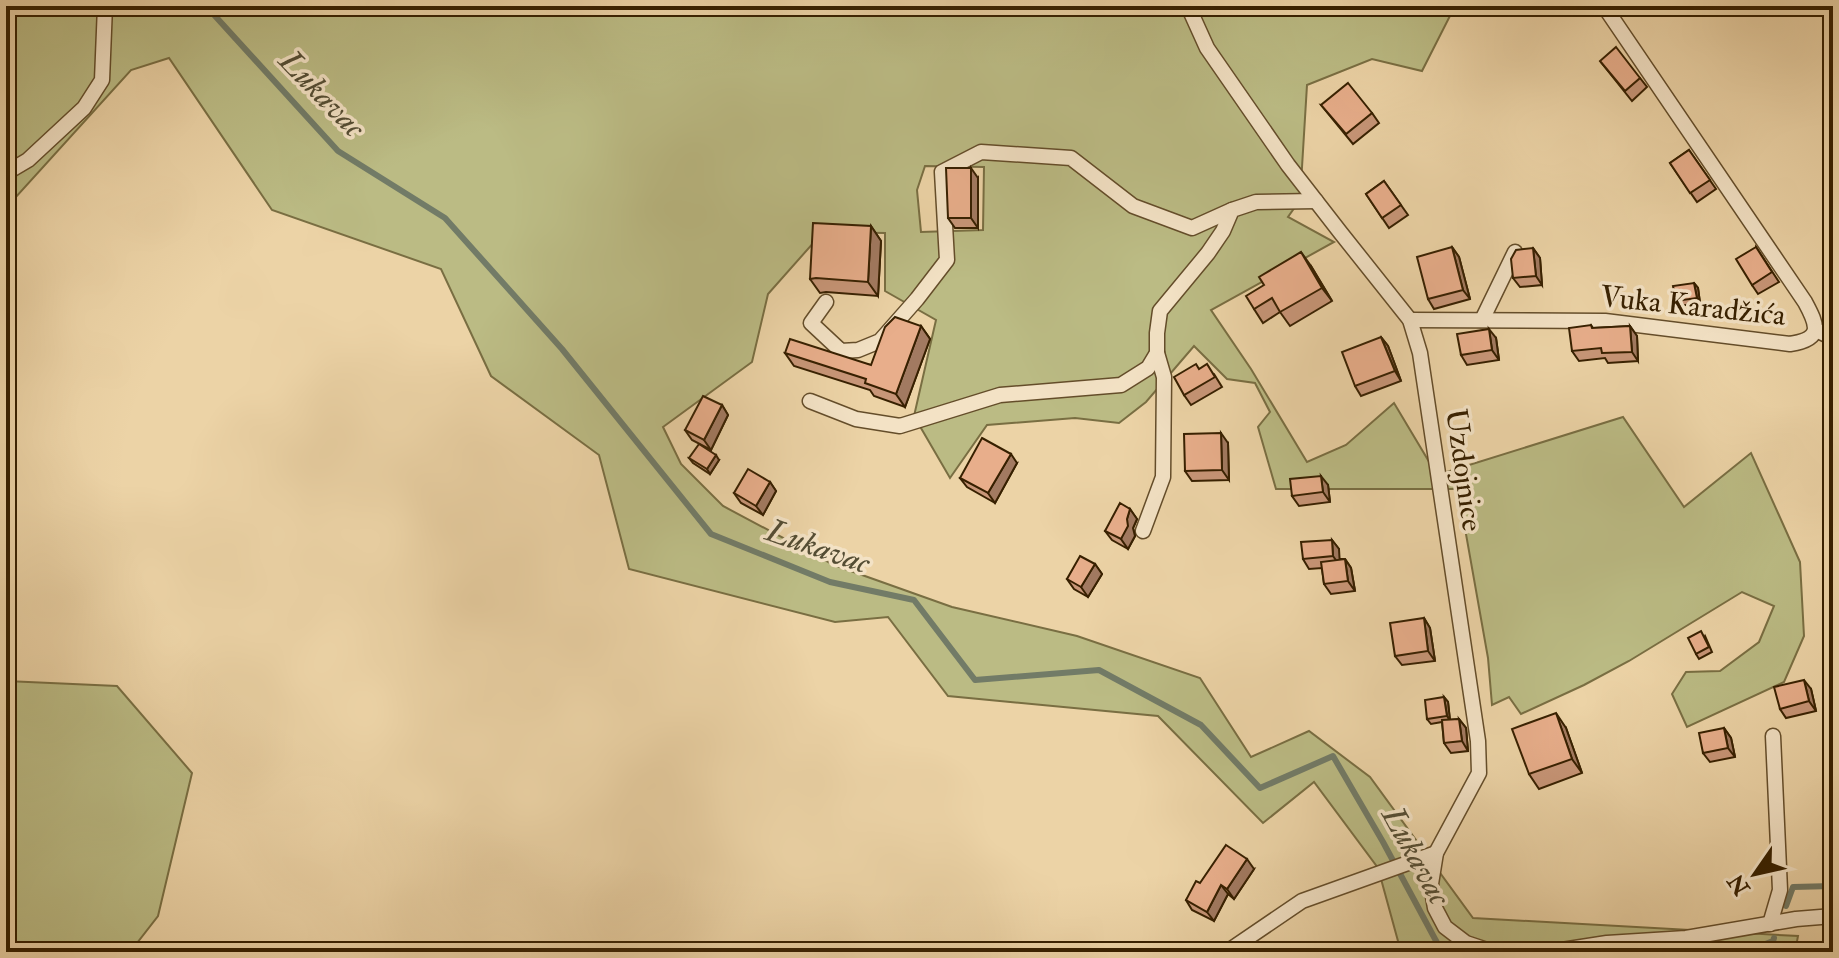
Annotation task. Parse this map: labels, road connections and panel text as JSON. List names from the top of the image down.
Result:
{
  "streets": {
    "street": ["Vuka Karadžića", "Uzdojnice"]
  },
  "crossings": [
    ["Vuka Karadžića", "Uzdojnice"]
  ],
  "water": ["Lukavac"],
  "north": "bottom left"
}
